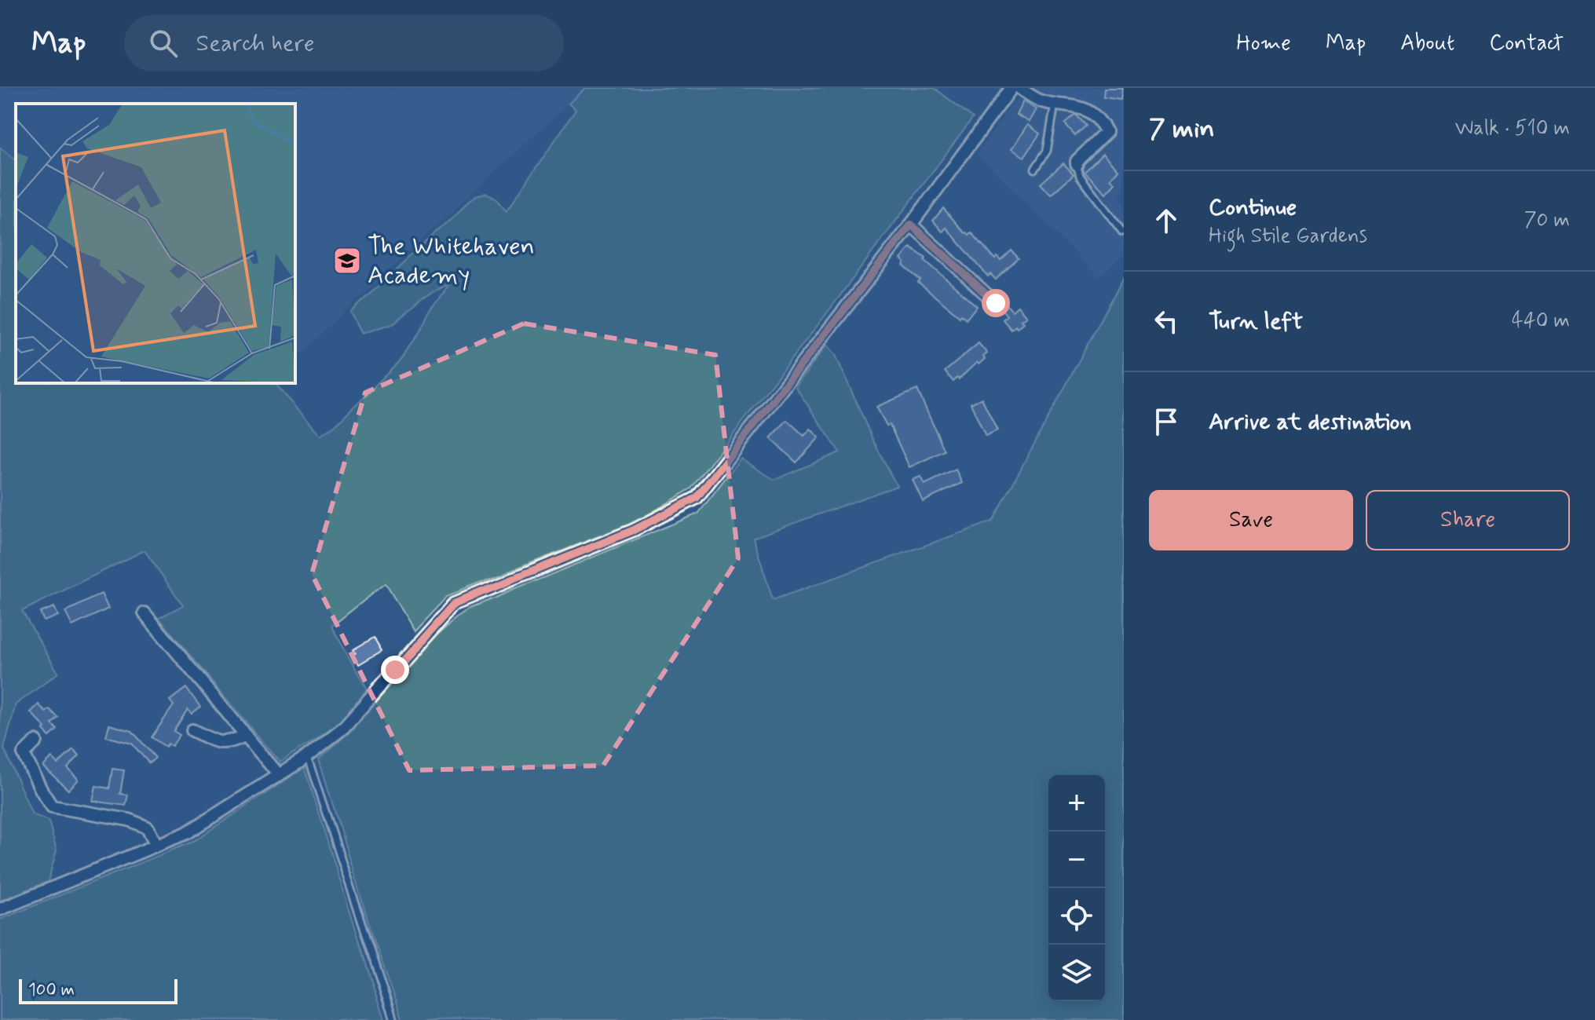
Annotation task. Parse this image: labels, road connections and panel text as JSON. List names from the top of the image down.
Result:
{
  "places": {
    "school or university": ["The Whitehaven Academy"]
  },
  "scale_bar": "100 m",
  "page": {
    "header": "Map",
    "search": "Search here",
    "nav": [
      "Home",
      "Map",
      "About",
      "Contact"
    ],
    "heading": ["7 min", "Walk · 510 m"],
    "list": [
      ["Continue", "High Stile Gardens", "70 m"],
      ["Turn left", "440 m"],
      "Arrive at destination"
    ],
    "buttons": ["Save", "Share"],
    "map_buttons": ["+", "−"],
    "scale": "100 m"
  }
}
